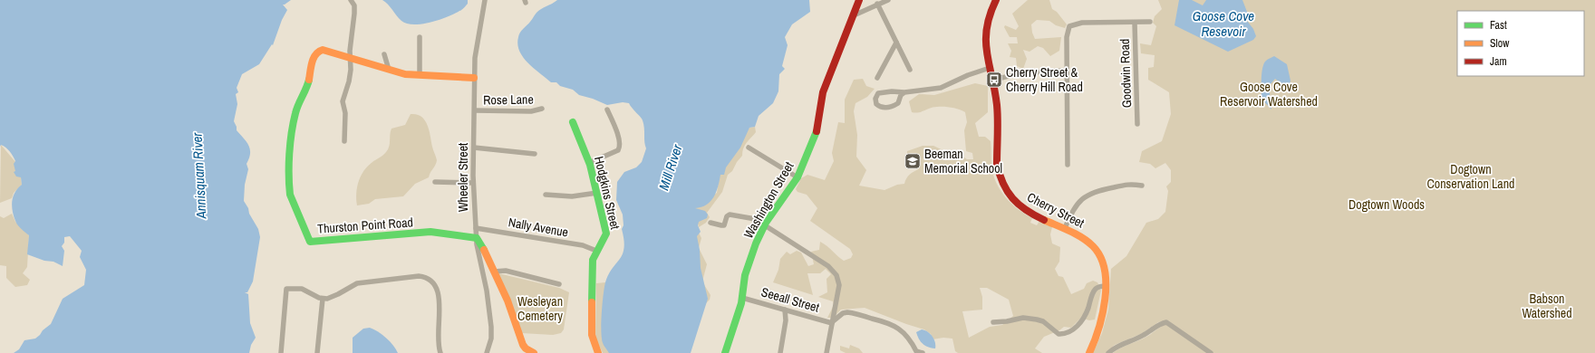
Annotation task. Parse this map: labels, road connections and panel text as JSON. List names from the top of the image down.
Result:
{
  "streets": {
    "street": [
      "Goodwin Road",
      "Rose Lane",
      "Wheeler Street",
      "Hodgkins Street",
      "Washington Street",
      "Cherry Street",
      "Thurston Point Road",
      "Nally Avenue",
      "Seeall Street"
    ]
  },
  "crossings": [
    ["Rose Lane", "Wheeler Street"],
    ["Wheeler Street", "Thurston Point Road"],
    ["Wheeler Street", "Nally Avenue"],
    ["Hodgkins Street", "Nally Avenue"],
    ["Washington Street", "Seeall Street"]
  ],
  "water": ["Goose Cove Resevoir", "Mill River", "Annisquam River"],
  "parks": [
    "Goose Cove Reservoir Watershed",
    "Dogtown Conservation Land",
    "Dogtown Woods",
    "Babson Watershed",
    "Wesleyan Cemetery"
  ],
  "places": {
    "bus stop": ["Cherry Street & Cherry Hill Road"],
    "school or university": ["Beeman Memorial School"]
  },
  "legend": ["Fast", "Slow", "Jam"]
}
